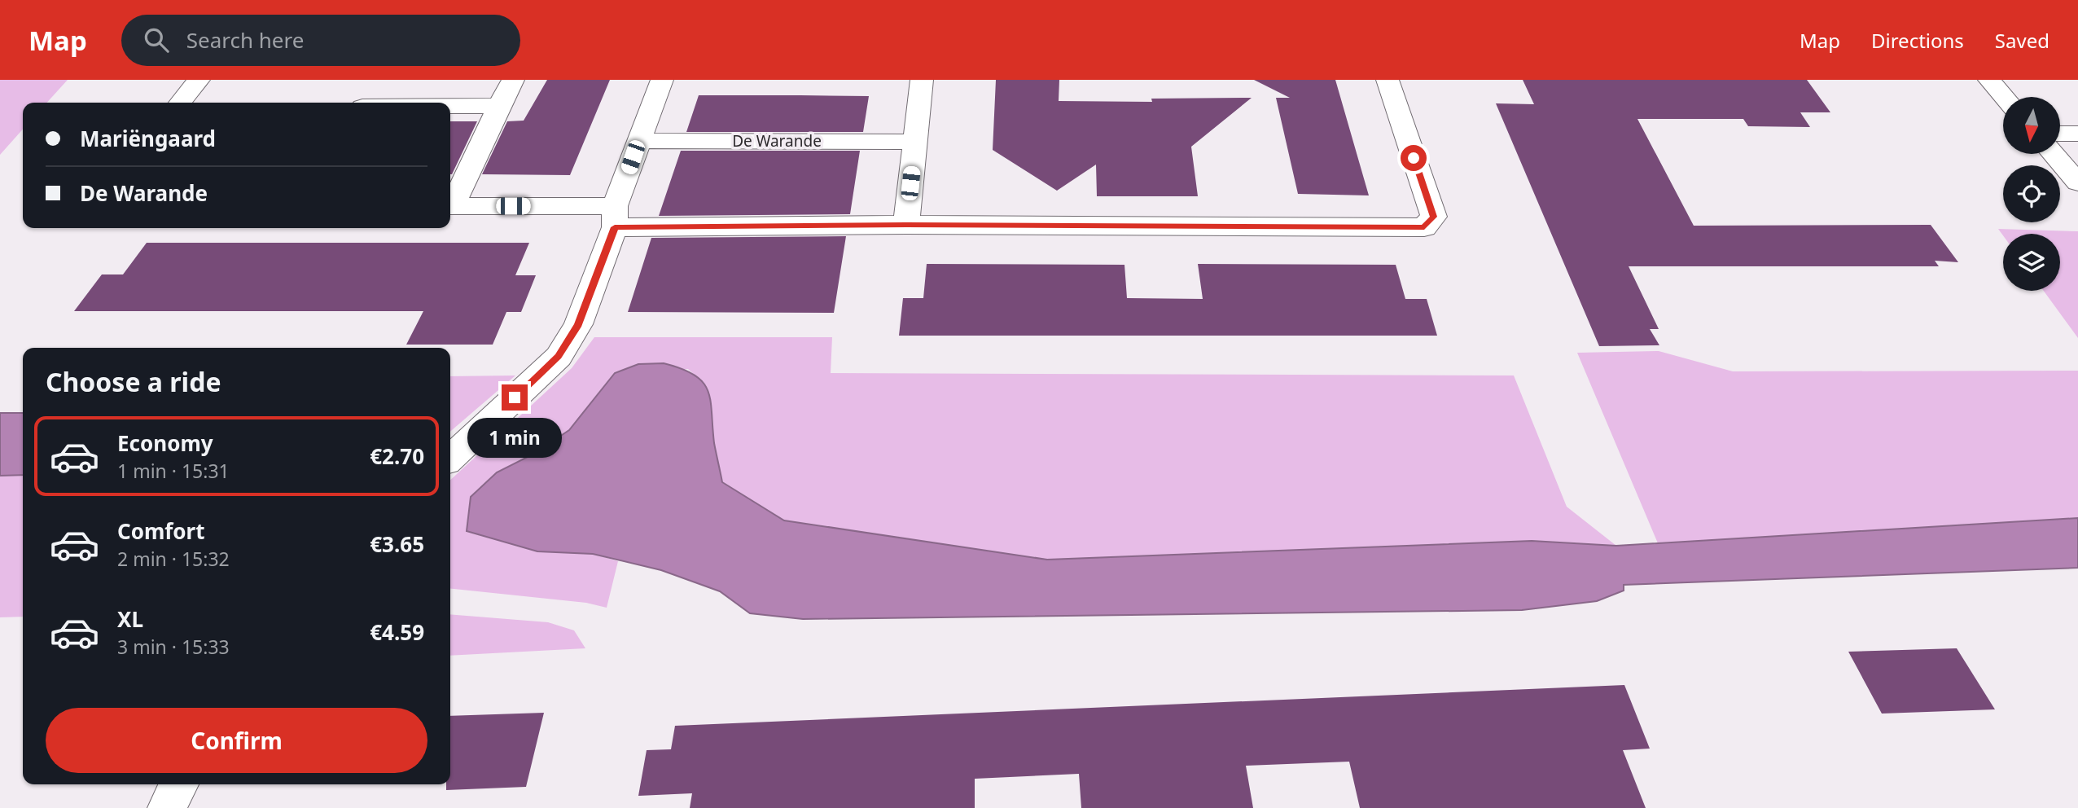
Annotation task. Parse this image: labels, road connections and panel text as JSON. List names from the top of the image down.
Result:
{
  "streets": {
    "street": ["De Warande"]
  },
  "north": "bottom",
  "page": {
    "header": "Map",
    "search": "Search here",
    "nav": ["Map", "Directions", "Saved"],
    "banner": ["Mariëngaard", "De Warande"],
    "heading": "Choose a ride",
    "list": [
      {
        "name": "Economy",
        "note": "1 min · 15:31",
        "value": "€2.70"
      },
      {
        "name": "Comfort",
        "note": "2 min · 15:32",
        "value": "€3.65"
      },
      {
        "name": "XL",
        "note": "3 min · 15:33",
        "value": "€4.59"
      }
    ],
    "bubble": "1 min",
    "buttons": "Confirm"
  }
}
